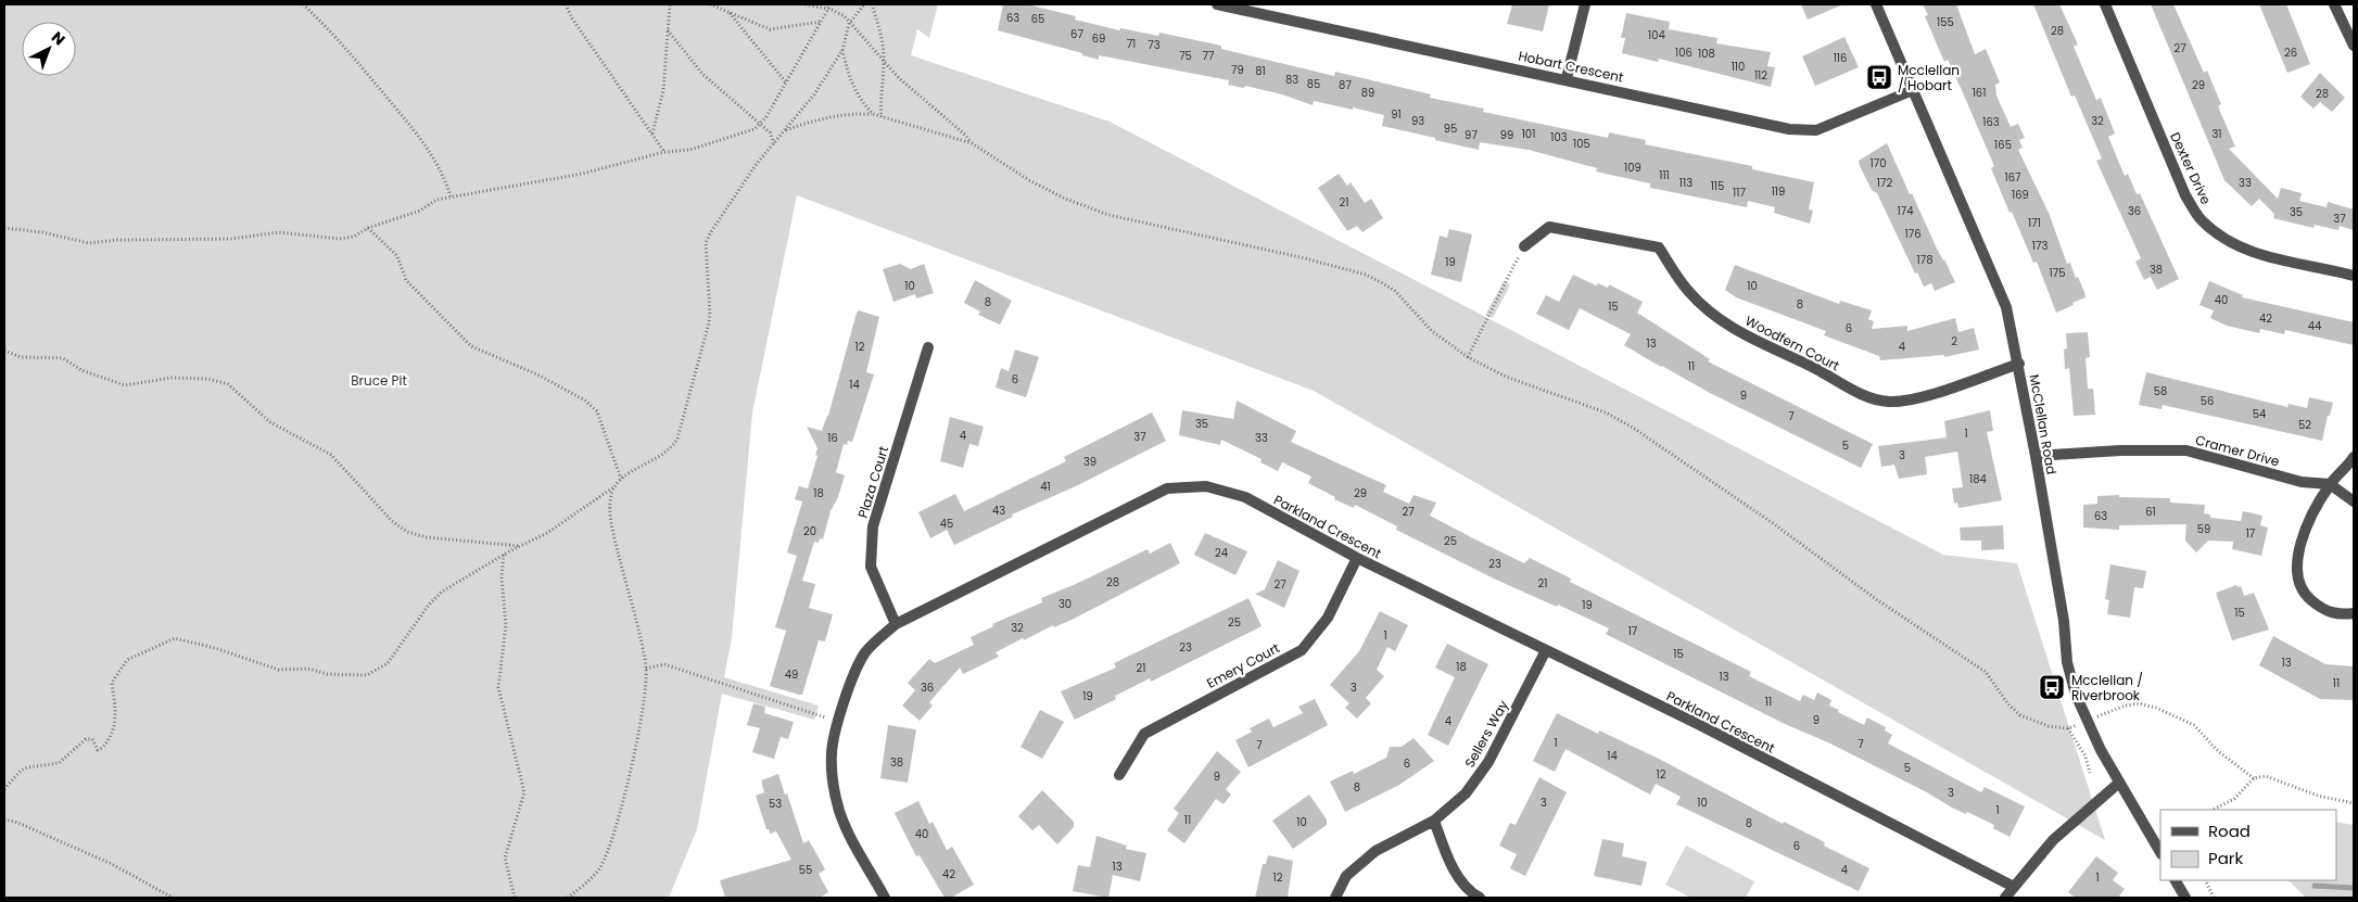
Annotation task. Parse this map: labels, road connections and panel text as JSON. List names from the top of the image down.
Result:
{
  "streets": {
    "street": [
      "Hobart Crescent",
      "Dexter Drive",
      "Woodfern Court",
      "McClellan Road",
      "Cramer Drive",
      "Plaza Court",
      "Parkland Crescent",
      "Emery Court",
      "Sellers Way"
    ]
  },
  "crossings": [
    ["Hobart Crescent", "McClellan Road"],
    ["Woodfern Court", "McClellan Road"],
    ["McClellan Road", "Cramer Drive"],
    ["Plaza Court", "Parkland Crescent"],
    ["Parkland Crescent", "Emery Court"],
    ["Parkland Crescent", "Sellers Way"]
  ],
  "parks": ["Bruce Pit"],
  "places": {
    "bus stop": ["Mcclellan / Hobart", "Mcclellan / Riverbrook"]
  },
  "house_numbers": [
    "63",
    "65",
    "155",
    "28",
    "67",
    "104",
    "69",
    "71",
    "73",
    "27",
    "106",
    "26",
    "108",
    "75",
    "77",
    "116",
    "110",
    "79",
    "81",
    "112",
    "83",
    "85",
    "87",
    "29",
    "89",
    "161",
    "28",
    "91",
    "93",
    "32",
    "163",
    "95",
    "101",
    "31",
    "97",
    "99",
    "103",
    "105",
    "165",
    "170",
    "109",
    "111",
    "167",
    "113",
    "172",
    "33",
    "115",
    "119",
    "117",
    "169",
    "21",
    "174",
    "36",
    "35",
    "37",
    "171",
    "176",
    "173",
    "178",
    "19",
    "38",
    "175",
    "10",
    "10",
    "40",
    "8",
    "8",
    "15",
    "42",
    "44",
    "6",
    "2",
    "13",
    "12",
    "4",
    "11",
    "6",
    "14",
    "58",
    "9",
    "56",
    "54",
    "7",
    "35",
    "52",
    "1",
    "4",
    "37",
    "16",
    "33",
    "5",
    "3",
    "39",
    "184",
    "41",
    "18",
    "29",
    "43",
    "27",
    "61",
    "63",
    "45",
    "59",
    "20",
    "17",
    "25",
    "24",
    "23",
    "28",
    "21",
    "27",
    "30",
    "19",
    "15",
    "25",
    "32",
    "17",
    "1",
    "23",
    "15",
    "13",
    "18",
    "21",
    "49",
    "13",
    "11",
    "36",
    "3",
    "19",
    "11",
    "9",
    "4",
    "1",
    "7",
    "7",
    "14",
    "38",
    "6",
    "5",
    "12",
    "9",
    "8",
    "3",
    "3",
    "10",
    "53",
    "1",
    "11",
    "10",
    "8",
    "40",
    "6",
    "13",
    "55",
    "4",
    "42",
    "12",
    "1"
  ],
  "legend": ["Road", "Park"],
  "north": "top right"
}
